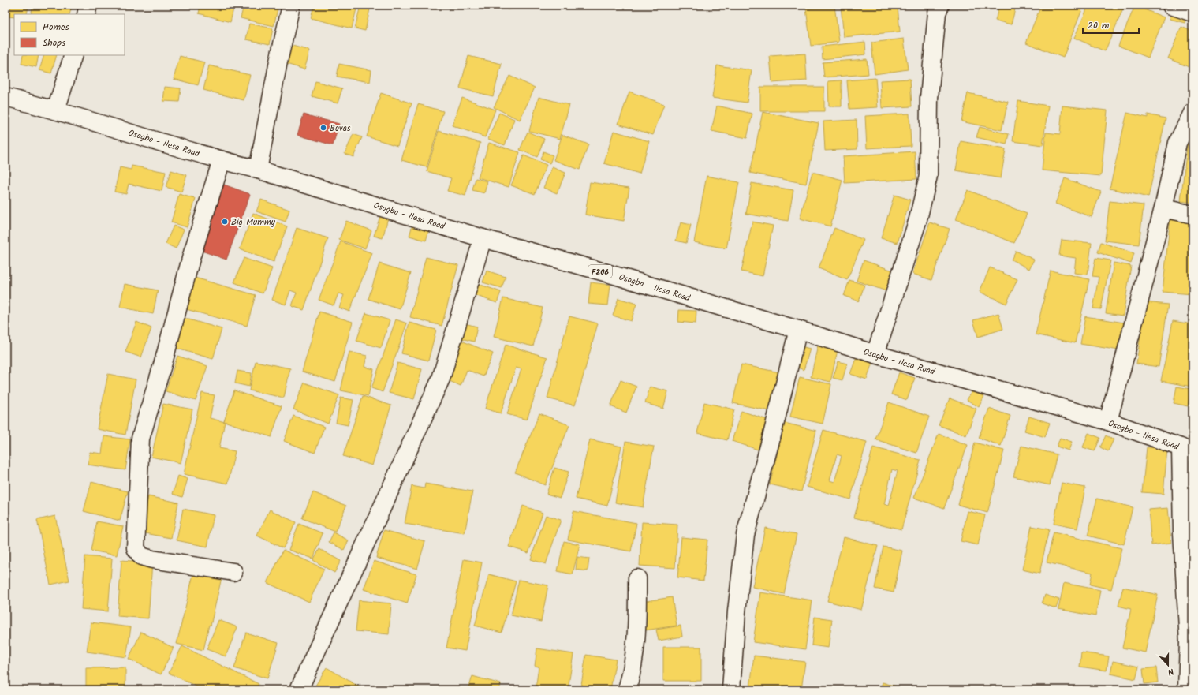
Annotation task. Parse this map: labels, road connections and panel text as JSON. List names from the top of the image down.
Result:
{
  "streets": {
    "street": ["Osogbo - Ilesa Road", "F206"]
  },
  "places": ["Bovas", "Big Mummy"],
  "legend": ["Homes", "Shops"],
  "scale_bar": "20 m",
  "north": "bottom"
}
